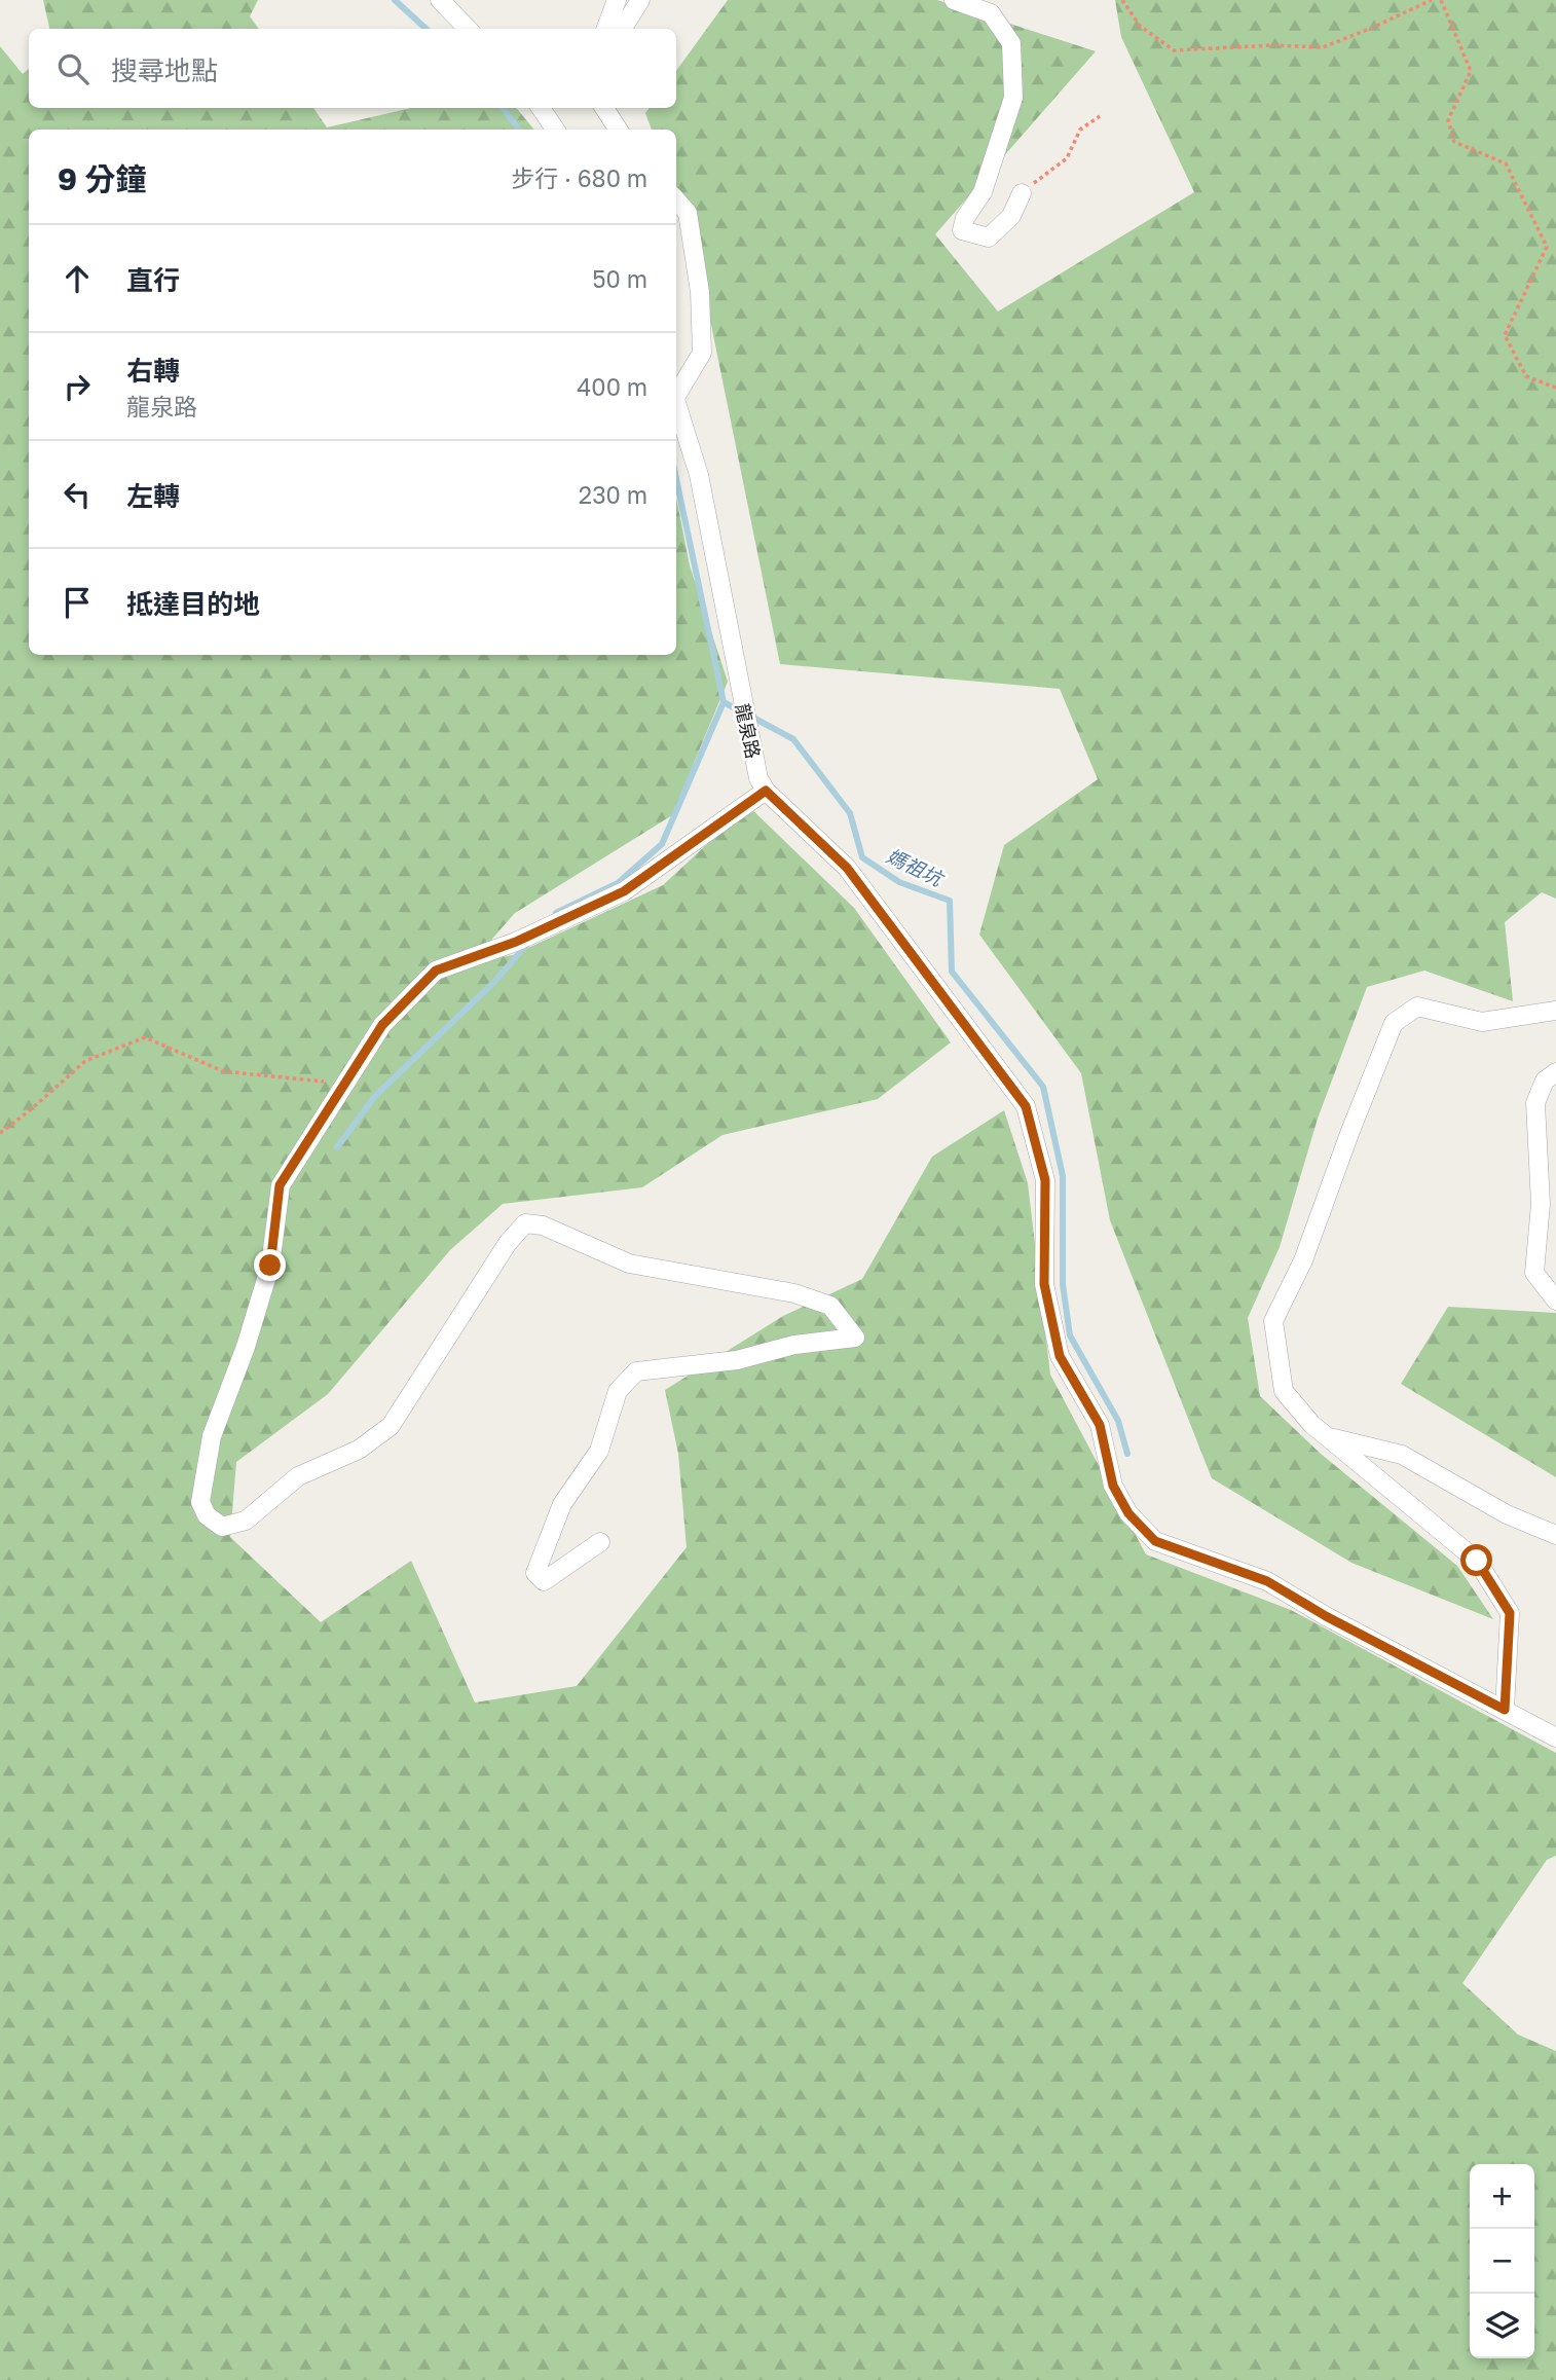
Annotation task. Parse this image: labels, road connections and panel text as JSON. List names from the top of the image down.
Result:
{
  "streets": {
    "street": ["龍泉路"]
  },
  "water": ["媽祖坑"],
  "page": {
    "search": "搜尋地點",
    "heading": ["9 分鐘", "步行 · 680 m"],
    "list": [
      ["直行", "50 m"],
      ["右轉", "龍泉路", "400 m"],
      ["左轉", "230 m"],
      "抵達目的地"
    ],
    "map_buttons": ["+", "−"]
  }
}
